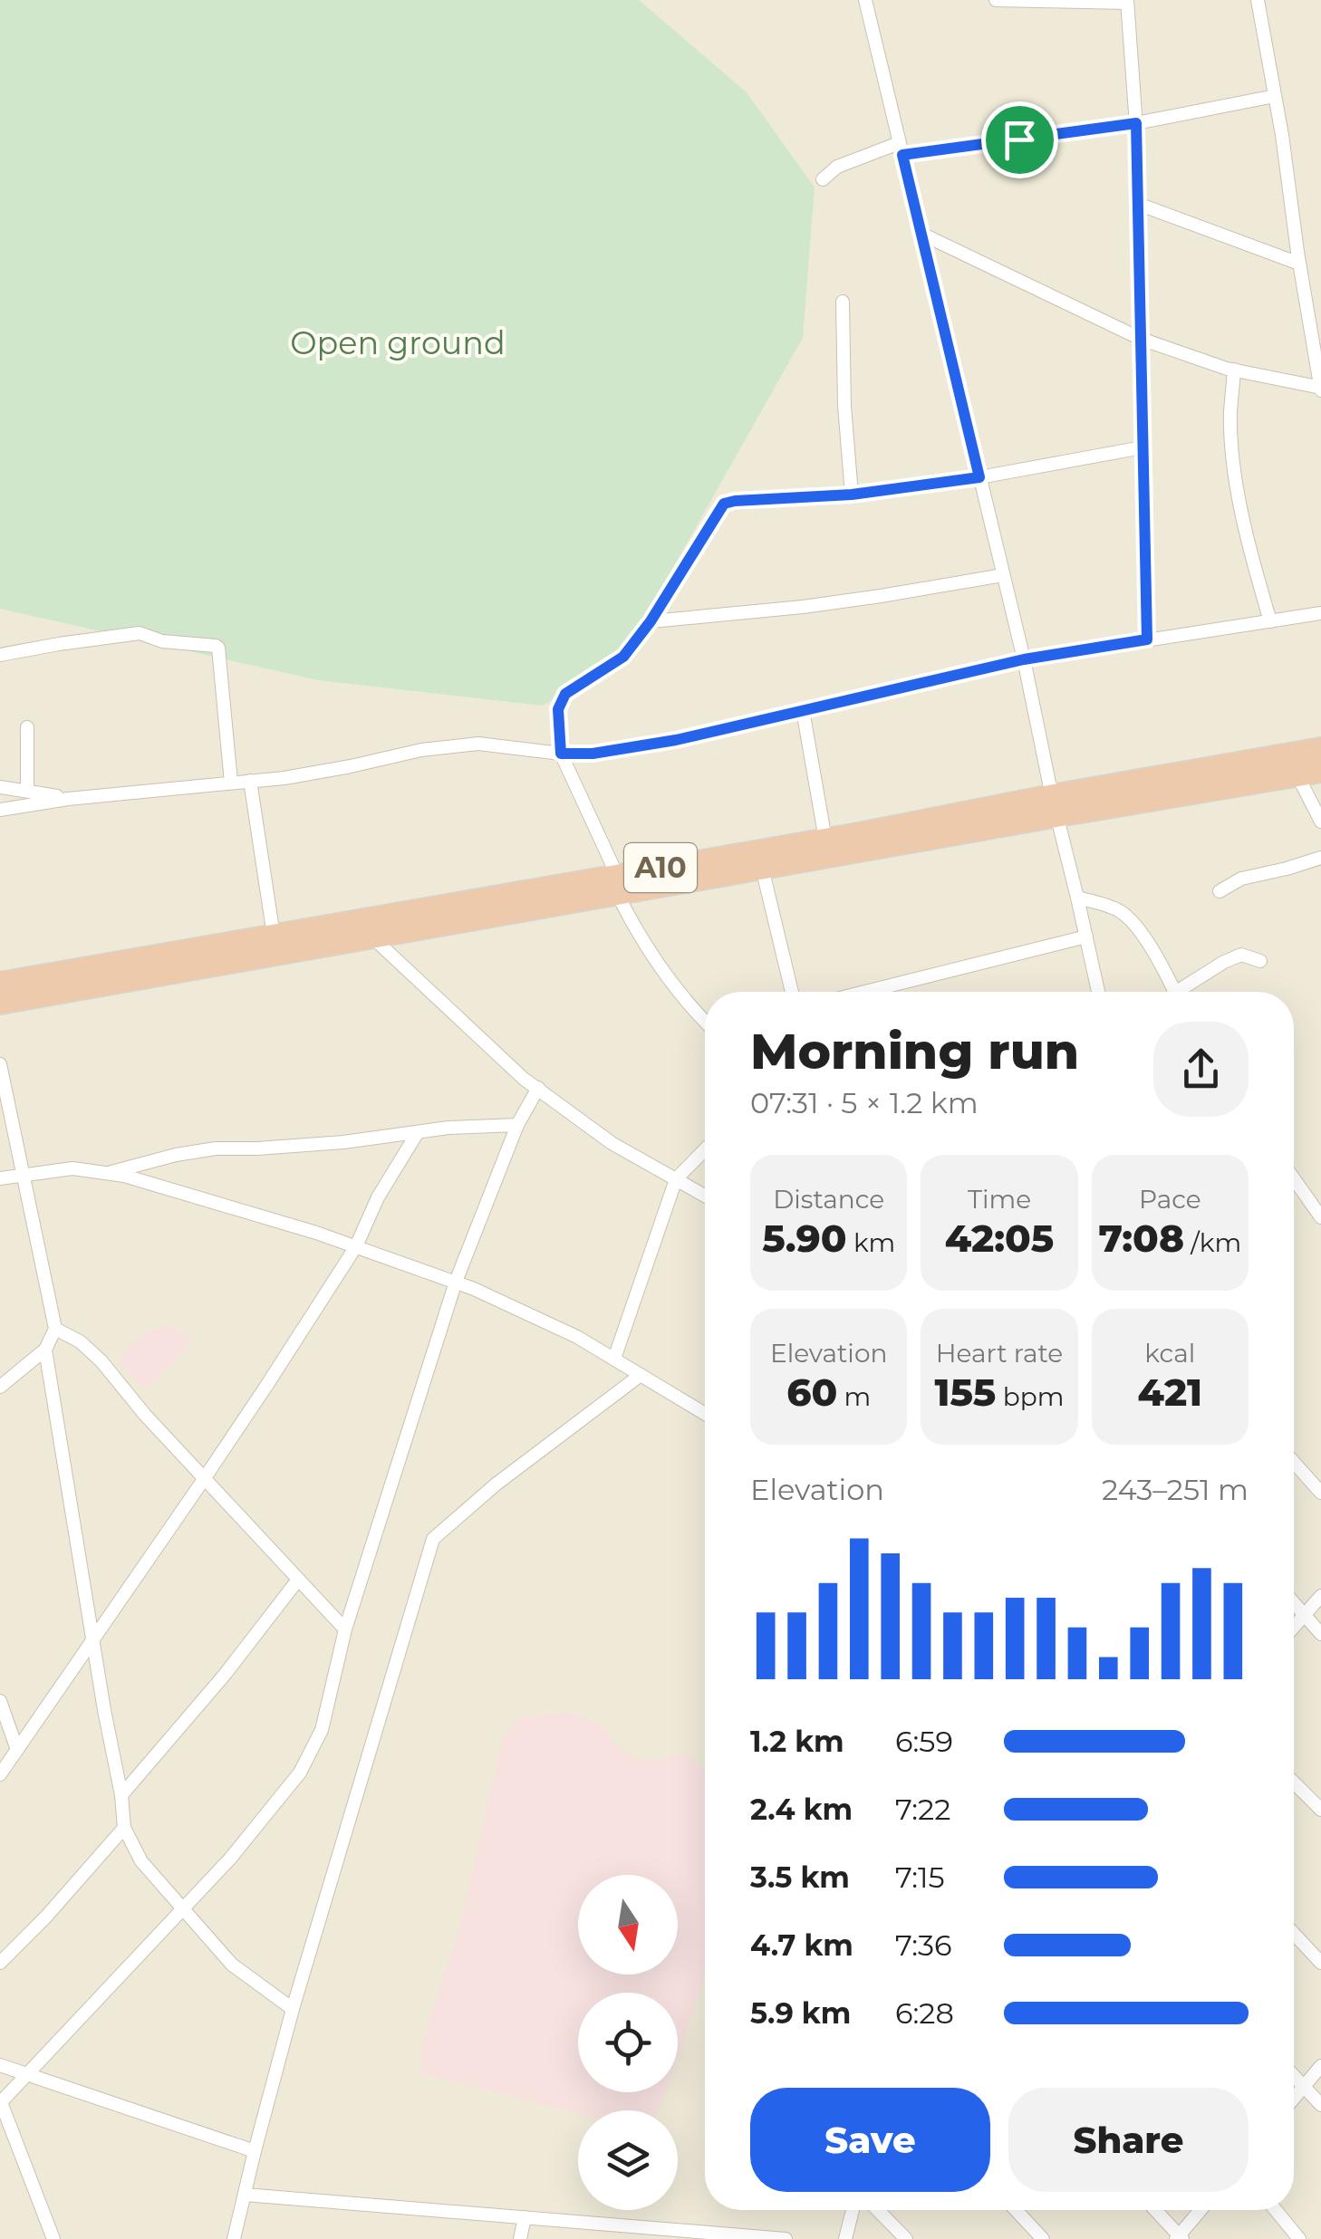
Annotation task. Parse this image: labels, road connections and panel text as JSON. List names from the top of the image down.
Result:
{
  "streets": {
    "highway": ["A10"]
  },
  "parks": ["Open ground"],
  "north": "bottom",
  "page": {
    "heading": ["Morning run", "07:31 · 5 × 1.2 km"],
    "stats": [
      ["Distance", "5.90 km"],
      ["Time", "42:05"],
      ["Pace", "7:08 /km"],
      ["Elevation", "60 m"],
      ["Heart rate", "155 bpm"],
      ["kcal", "421"]
    ],
    "chart": ["Elevation", "243–251 m"],
    "list": [
      {
        "name": "1.2 km",
        "note": "6:59"
      },
      {
        "name": "2.4 km",
        "note": "7:22"
      },
      {
        "name": "3.5 km",
        "note": "7:15"
      },
      {
        "name": "4.7 km",
        "note": "7:36"
      },
      {
        "name": "5.9 km",
        "note": "6:28"
      }
    ],
    "buttons": ["Save", "Share"]
  }
}
